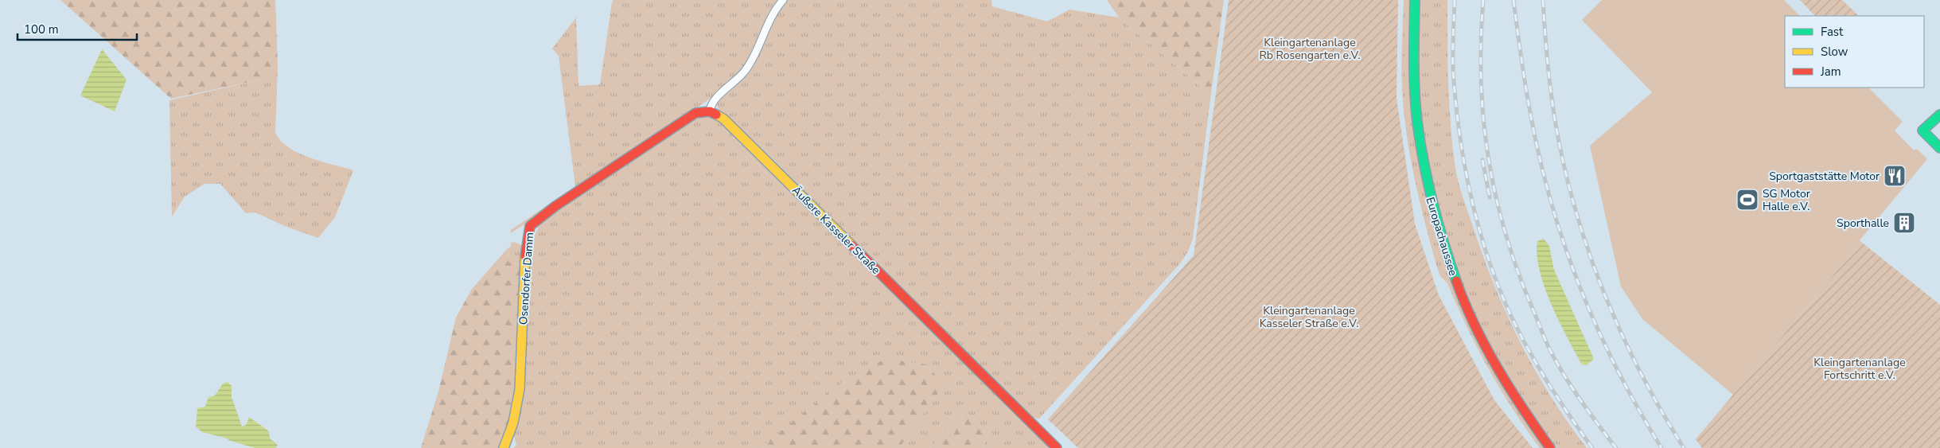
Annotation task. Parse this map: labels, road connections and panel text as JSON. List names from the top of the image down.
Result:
{
  "streets": {
    "street": ["Äußere Kasseler Straße", "Europachaussee", "Osendorfer Damm"]
  },
  "crossings": [
    ["Äußere Kasseler Straße", "Osendorfer Damm"]
  ],
  "parks": ["Kleingartenanlage Rb Rosengarten e.V.", "Kleingartenanlage Kasseler Straße e.V.", "Kleingartenanlage Fortschritt e.V."],
  "places": {
    "restaurant": ["Sportgaststätte Motor"],
    "sports": ["SG Motor Halle e.V."],
    "building": ["Sporthalle"]
  },
  "legend": ["Fast", "Slow", "Jam"],
  "scale_bar": "100 m"
}
